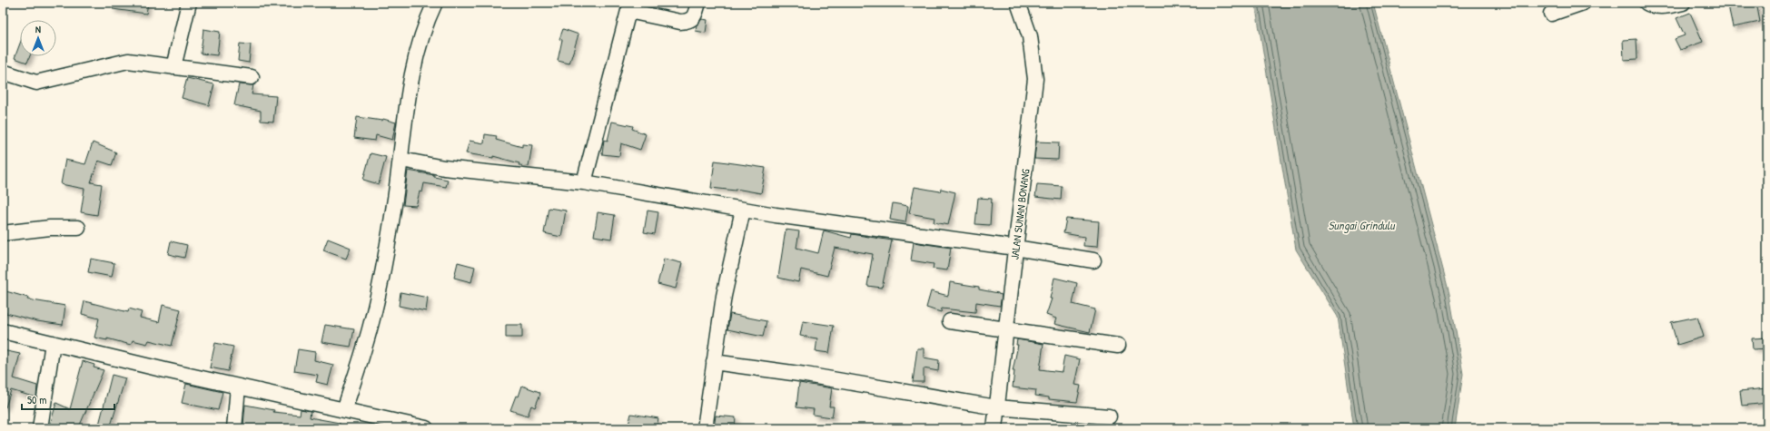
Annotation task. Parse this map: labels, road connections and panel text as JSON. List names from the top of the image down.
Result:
{
  "streets": {
    "street": ["JALAN SUNAN BONANG"]
  },
  "water": ["Sungai Grindulu"],
  "scale_bar": "50 m",
  "north": "top"
}
